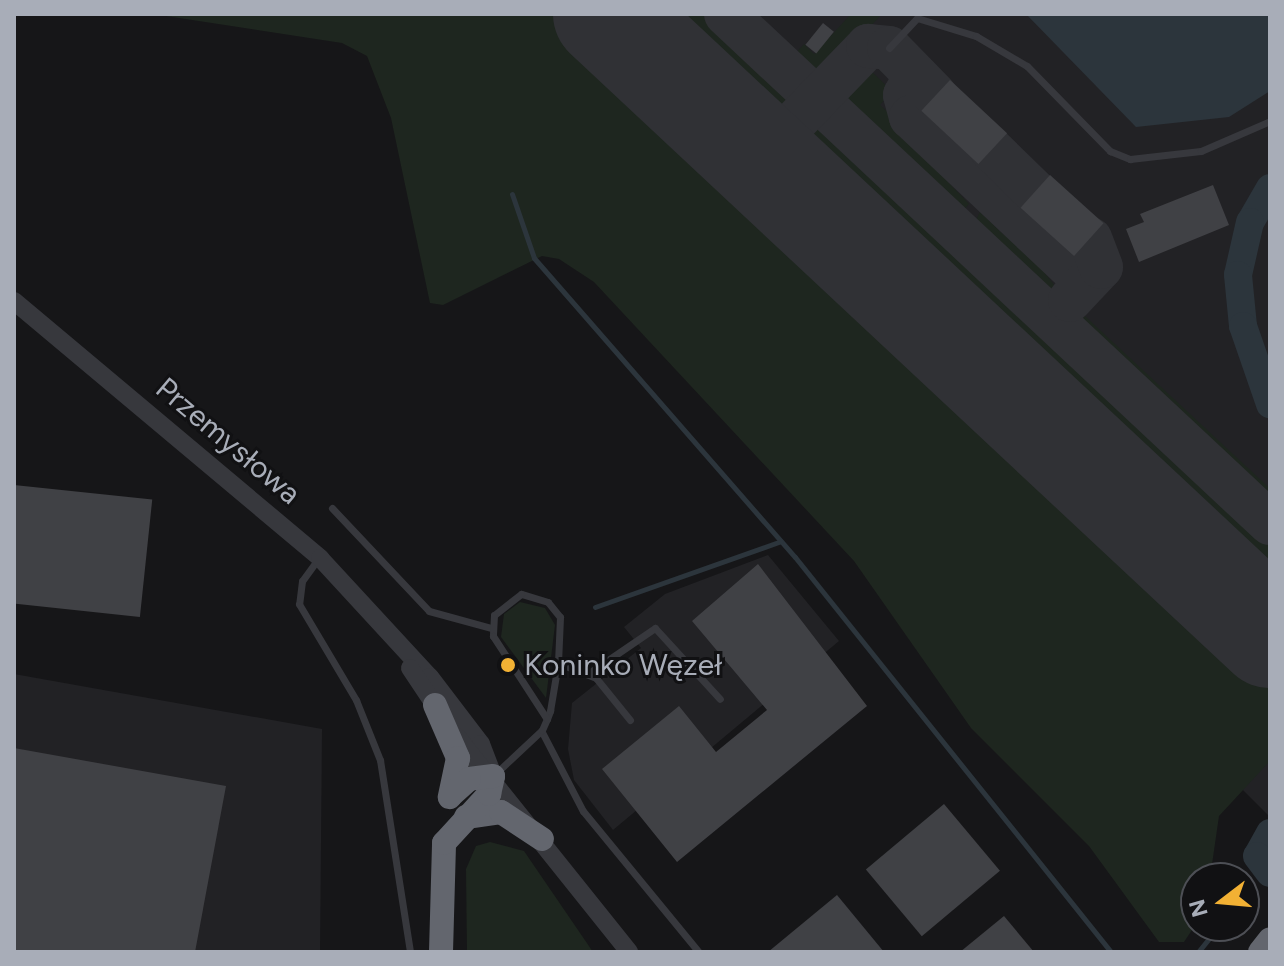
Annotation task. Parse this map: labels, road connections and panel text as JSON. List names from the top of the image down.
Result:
{
  "streets": {
    "street": ["Przemysłowa"]
  },
  "places": ["Koninko Węzeł"],
  "north": "left"
}
